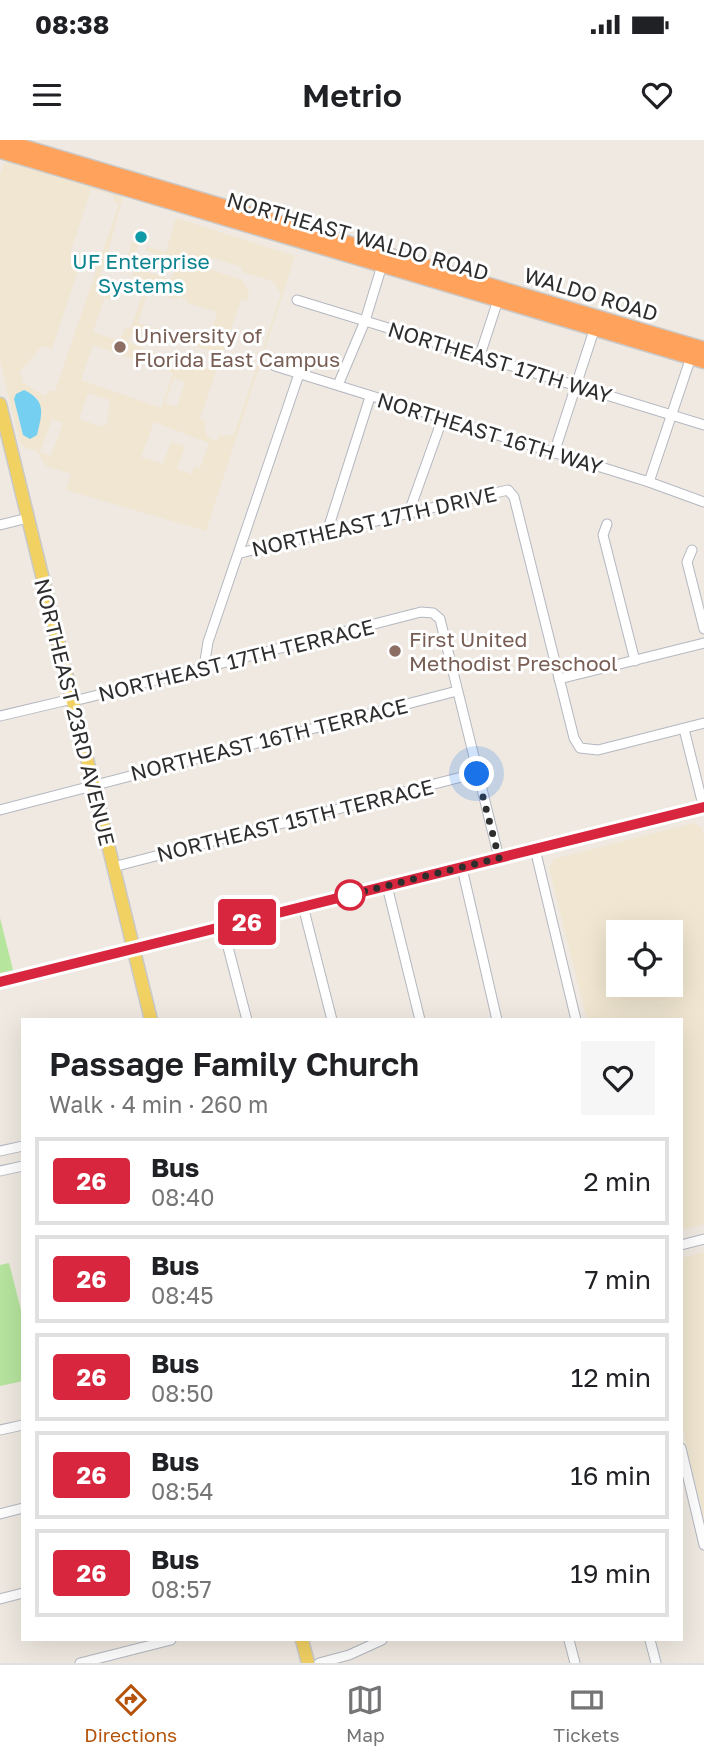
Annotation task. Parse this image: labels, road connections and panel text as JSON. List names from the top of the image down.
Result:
{
  "streets": {
    "highway": ["NORTHEAST WALDO ROAD", "WALDO ROAD"],
    "main road": ["NORTHEAST 23RD AVENUE"],
    "street": [
      "NORTHEAST 17TH WAY",
      "NORTHEAST 16TH WAY",
      "NORTHEAST 17TH DRIVE",
      "NORTHEAST 17TH TERRACE",
      "NORTHEAST 16TH TERRACE",
      "NORTHEAST 15TH TERRACE"
    ]
  },
  "crossings": [
    ["NORTHEAST WALDO ROAD", "WALDO ROAD"],
    ["NORTHEAST 17TH TERRACE", "NORTHEAST 23RD AVENUE"],
    ["NORTHEAST 17TH TERRACE", "NORTHEAST 16TH TERRACE"],
    ["NORTHEAST 23RD AVENUE", "NORTHEAST 16TH TERRACE"],
    ["NORTHEAST 23RD AVENUE", "NORTHEAST 15TH TERRACE"]
  ],
  "places": ["UF Enterprise Systems", "University of Florida East Campus", "First United Methodist Preschool"],
  "lines": ["bus line 26"],
  "page": {
    "status": "08:38",
    "header": "Metrio",
    "on_map": "26",
    "heading": ["Passage Family Church", "Walk · 4 min · 260 m"],
    "list": [
      {
        "mark": "26",
        "name": "Bus",
        "note": "08:40",
        "value": "2 min"
      },
      {
        "mark": "26",
        "name": "Bus",
        "note": "08:45",
        "value": "7 min"
      },
      {
        "mark": "26",
        "name": "Bus",
        "note": "08:50",
        "value": "12 min"
      },
      {
        "mark": "26",
        "name": "Bus",
        "note": "08:54",
        "value": "16 min"
      },
      {
        "mark": "26",
        "name": "Bus",
        "note": "08:57",
        "value": "19 min"
      }
    ],
    "tabs": ["Directions", "Map", "Tickets"]
  }
}
